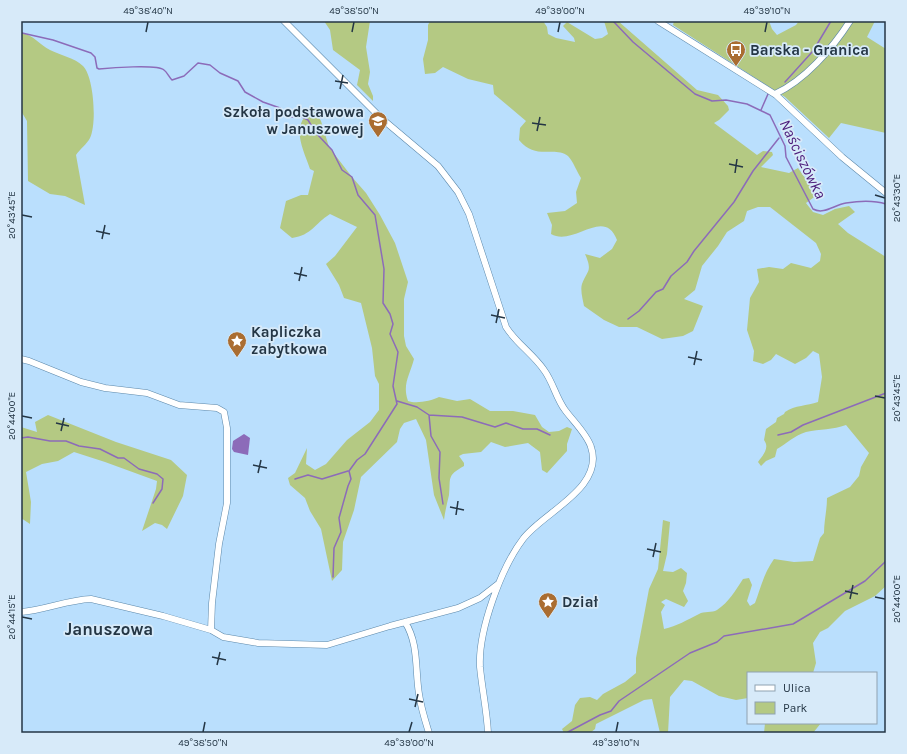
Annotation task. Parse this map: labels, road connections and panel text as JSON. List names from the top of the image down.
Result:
{
  "districts": ["Januszowa"],
  "water": ["Naściszówka"],
  "places": {
    "bus stop": ["Barska - Granica"],
    "school or university": ["Szkoła podstawowa w Januszowej"],
    "place": ["Kapliczka zabytkowa", "Dział"]
  },
  "legend": ["Ulica", "Park"],
  "coordinates": [
    "49°38'40\"N",
    "49°38'50\"N",
    "49°39'00\"N",
    "49°39'10\"N",
    "20°43'30\"E",
    "20°43'45\"E",
    "20°44'00\"E",
    "20°44'15\"E"
  ]
}
